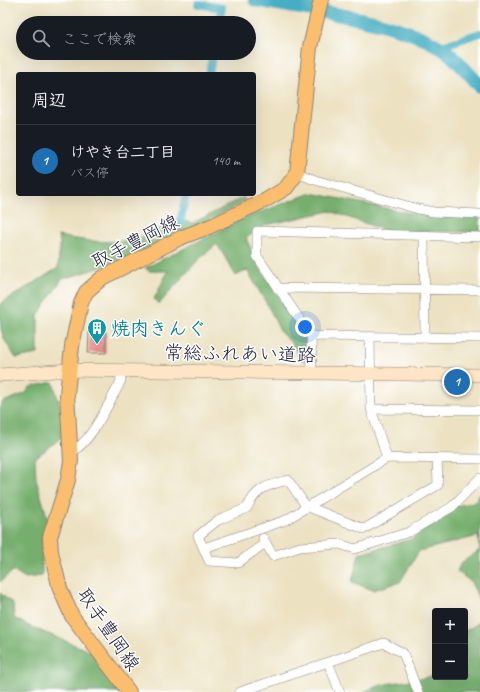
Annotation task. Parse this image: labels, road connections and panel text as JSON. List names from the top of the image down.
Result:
{
  "streets": {
    "main road": ["取手豊岡線"],
    "street": ["常総ふれあい道路"]
  },
  "crossings": [
    ["取手豊岡線", "常総ふれあい道路"]
  ],
  "places": {
    "building": ["焼肉きんぐ"]
  },
  "page": {
    "search": "ここで検索",
    "heading": "周辺",
    "list": [
      {
        "mark": "1",
        "name": "けやき台二丁目",
        "note": "バス停",
        "value": "140 m"
      }
    ],
    "pins": "1",
    "map_buttons": ["+", "−"]
  }
}
